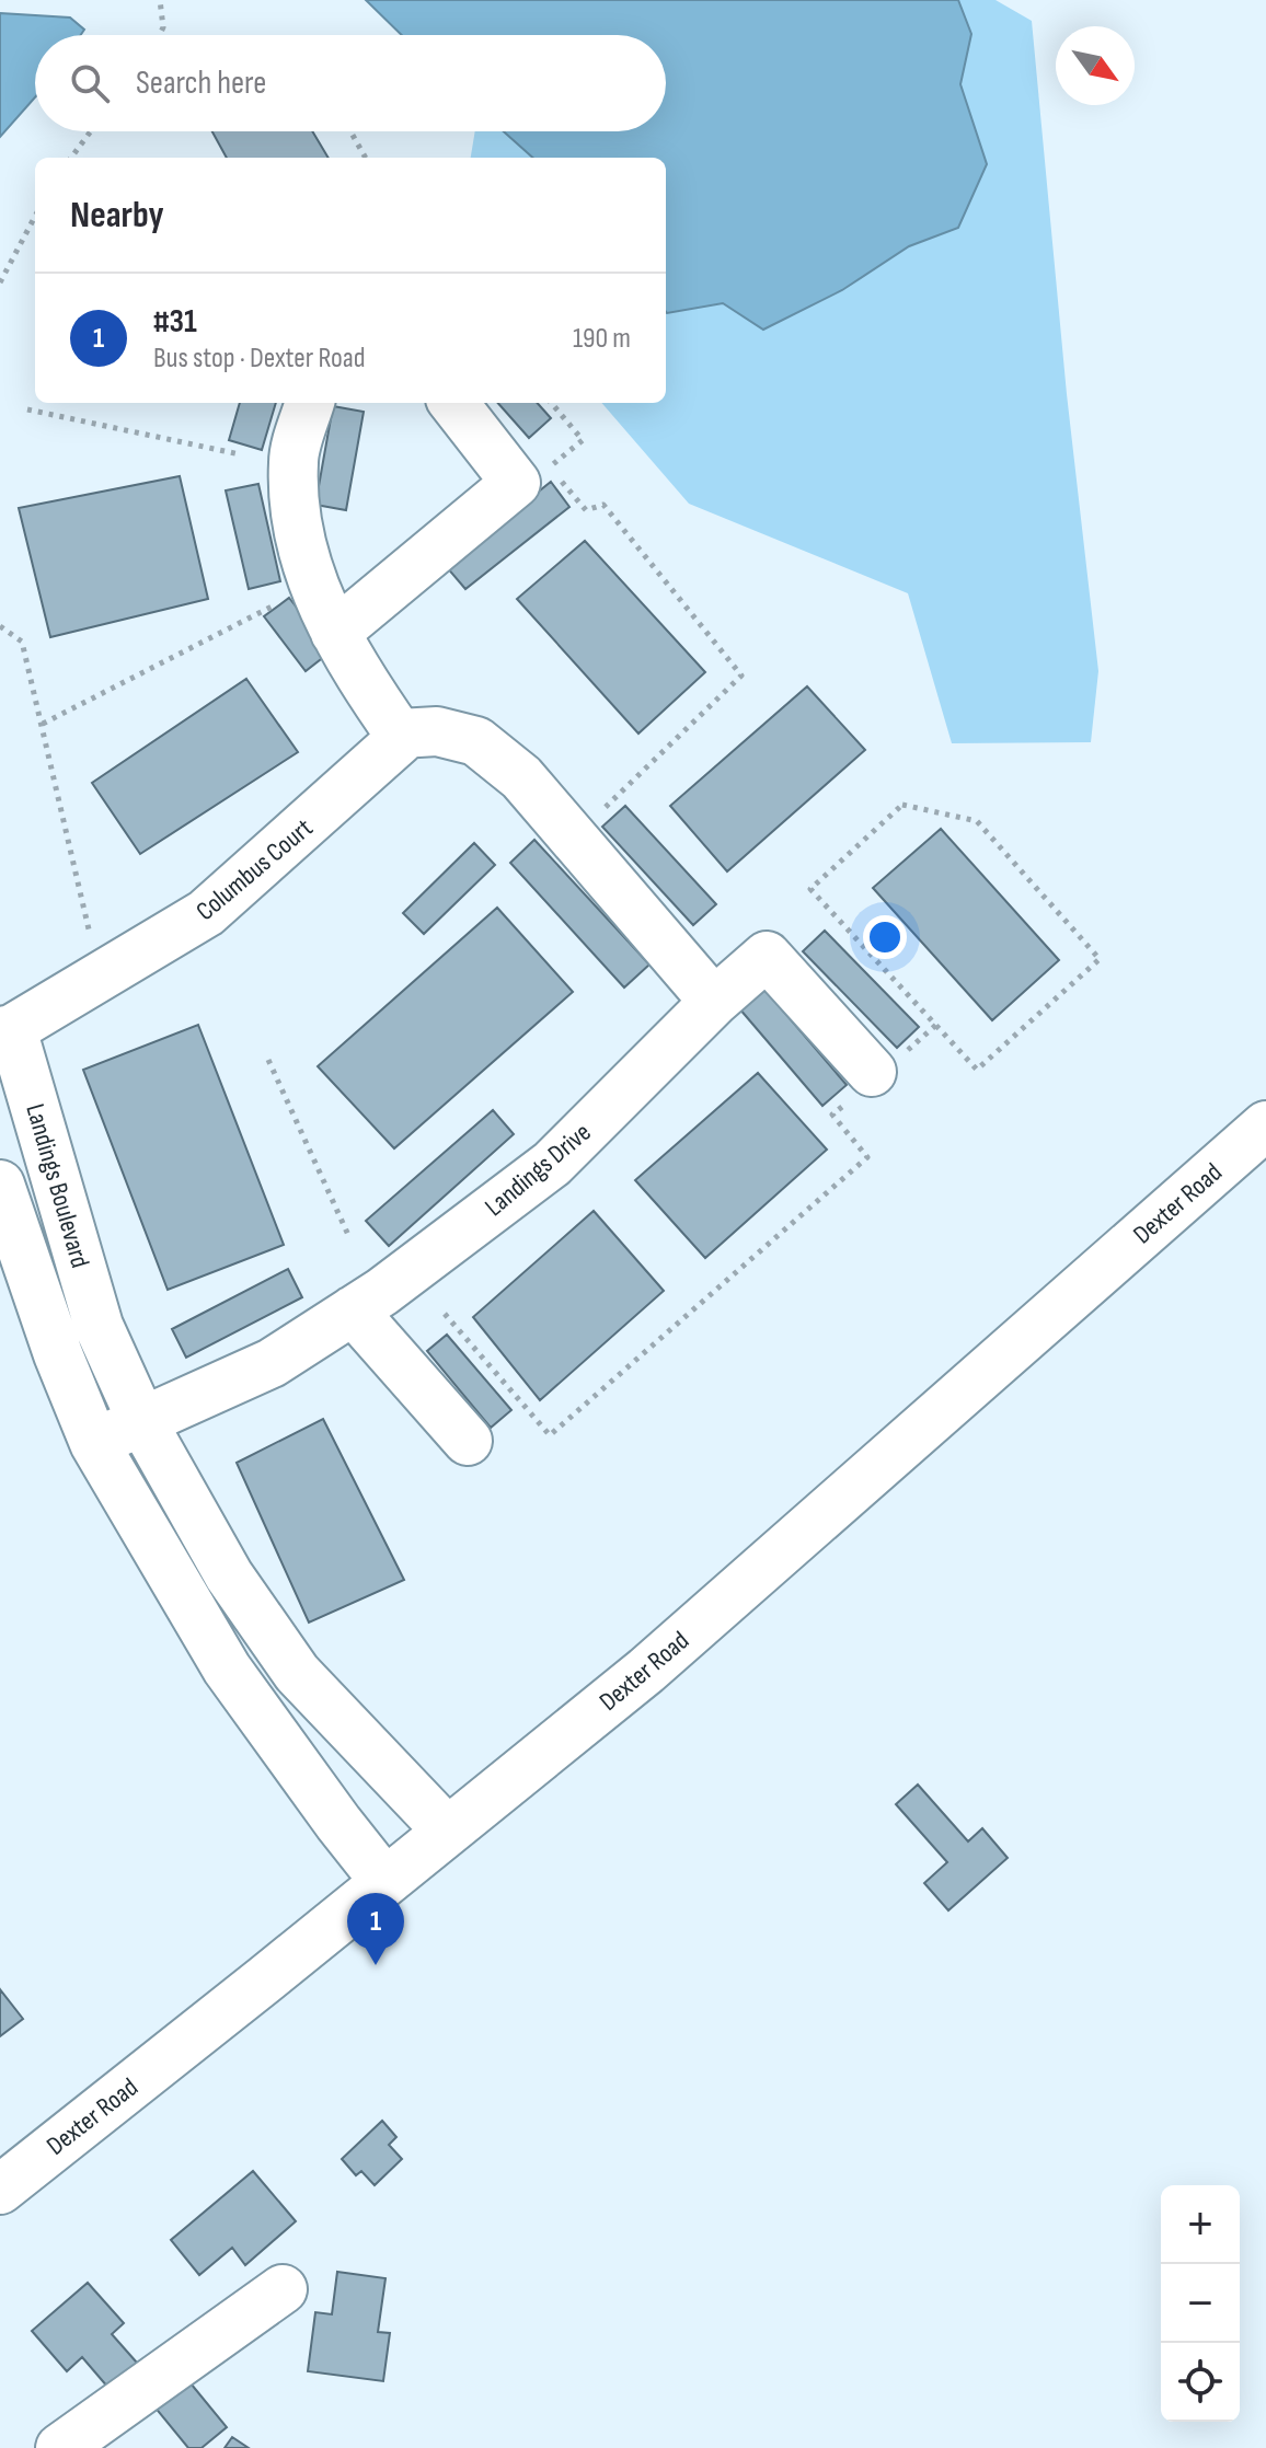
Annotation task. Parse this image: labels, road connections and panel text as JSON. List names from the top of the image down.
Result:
{
  "streets": {
    "street": [
      "Columbus Court",
      "Landings Drive",
      "Landings Boulevard",
      "Dexter Road"
    ]
  },
  "crossings": [
    ["Columbus Court", "Landings Boulevard"],
    ["Landings Drive", "Landings Boulevard"],
    ["Landings Boulevard", "Dexter Road"]
  ],
  "north": "bottom right",
  "page": {
    "search": "Search here",
    "heading": "Nearby",
    "list": [
      {
        "mark": "1",
        "name": "#31",
        "note": "Bus stop · Dexter Road",
        "value": "190 m"
      }
    ],
    "pins": "1",
    "map_buttons": ["+", "−"]
  }
}
